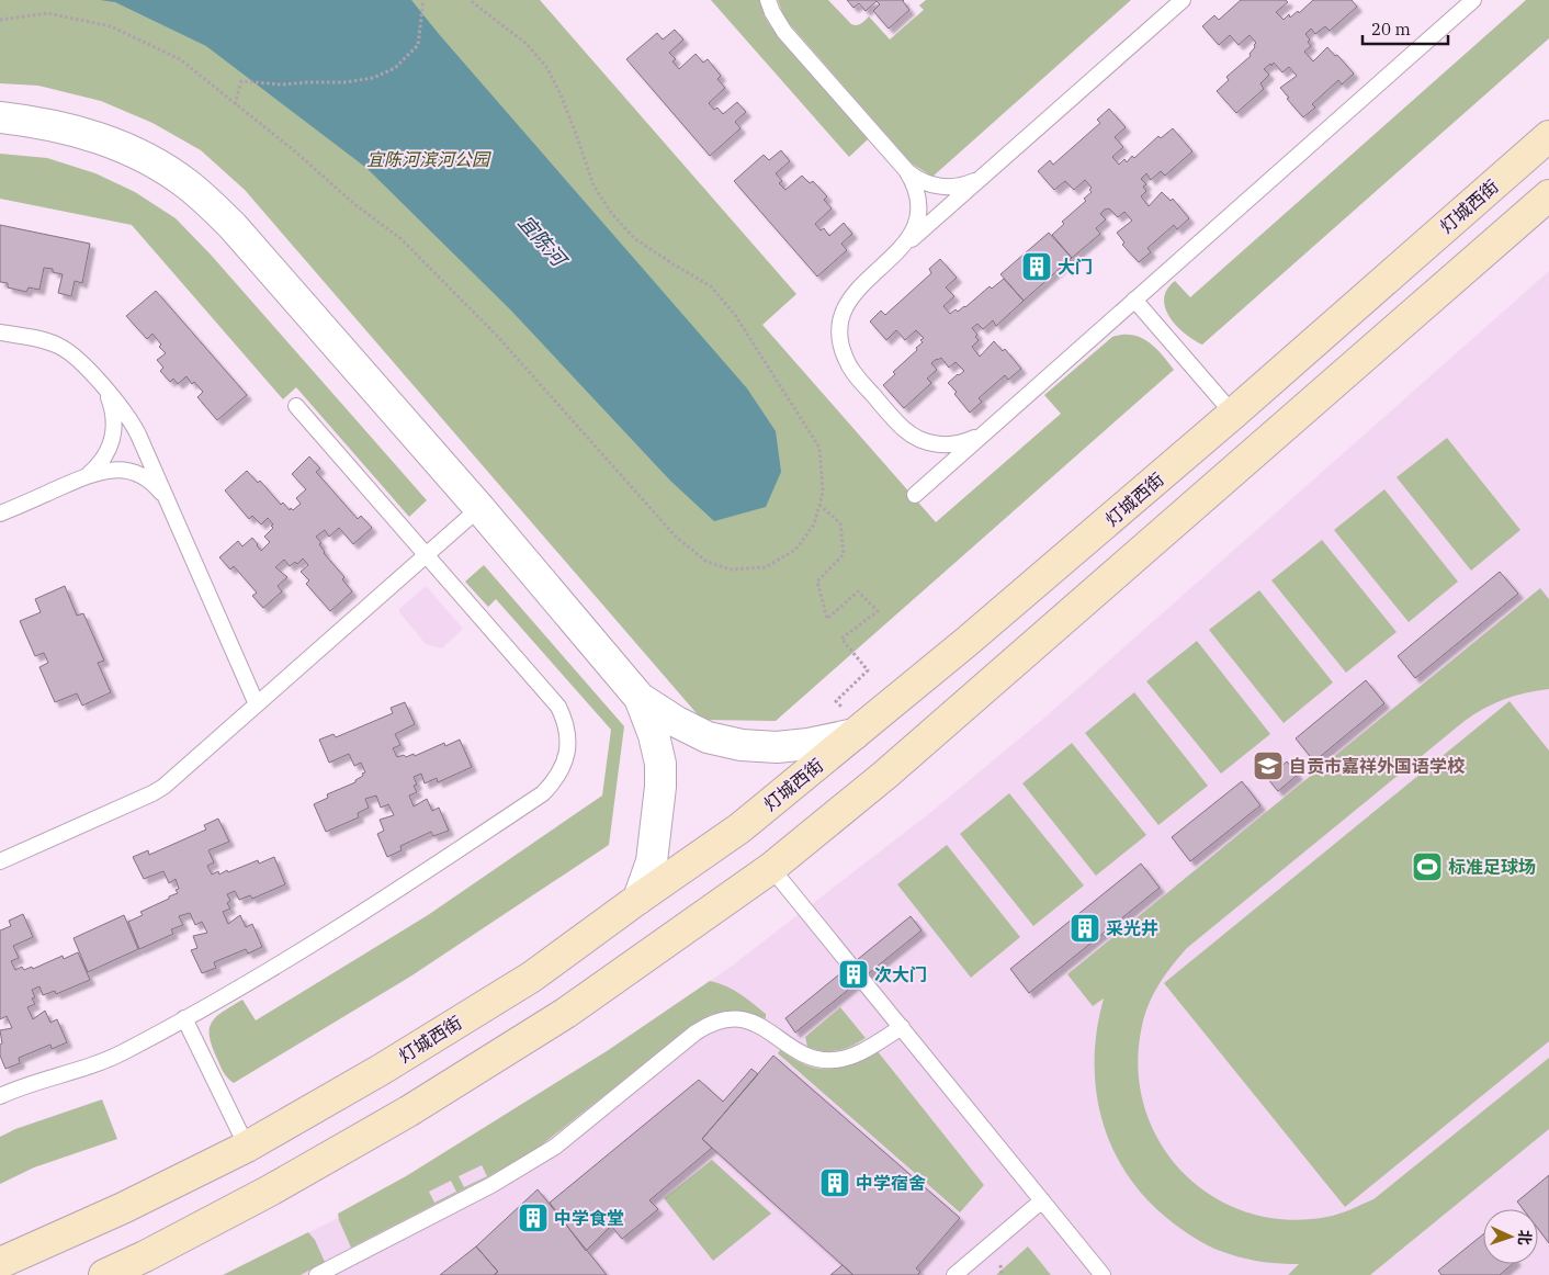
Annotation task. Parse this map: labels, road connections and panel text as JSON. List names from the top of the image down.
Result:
{
  "streets": {
    "street": ["灯城西街"]
  },
  "water": ["宜陈河"],
  "parks": ["宜陈河滨河公园"],
  "places": {
    "building": [
      "大门",
      "采光井",
      "次大门",
      "中学宿舍",
      "中学食堂"
    ],
    "school or university": ["自贡市嘉祥外国语学校"],
    "sports": ["标准足球场"]
  },
  "scale_bar": "20 m",
  "north": "right"
}
